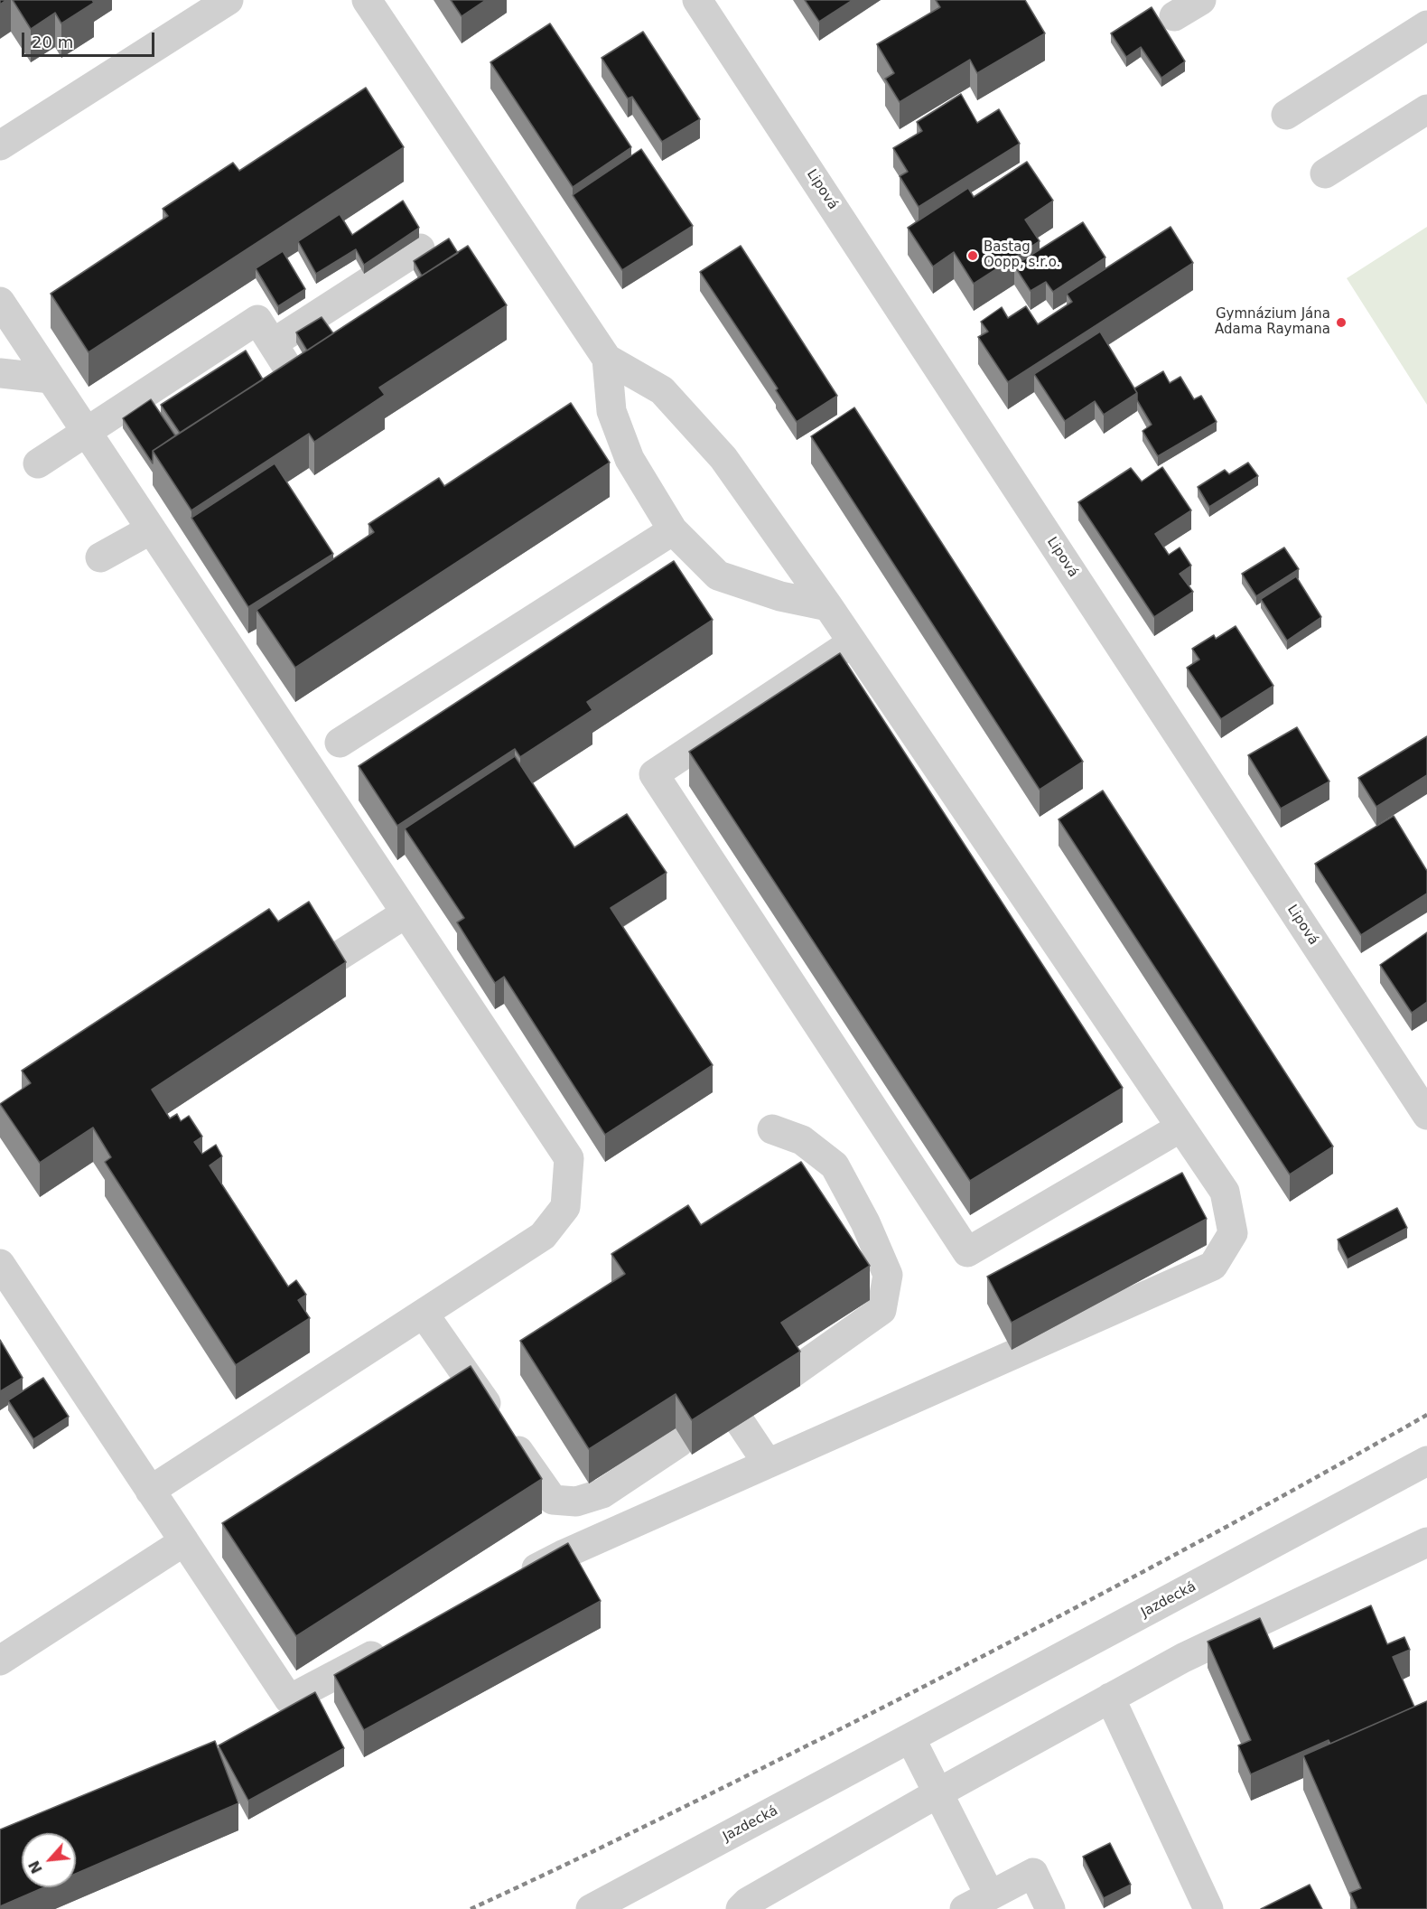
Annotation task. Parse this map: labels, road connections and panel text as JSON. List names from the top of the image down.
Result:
{
  "streets": {
    "street": ["Lipová", "Jazdecká"]
  },
  "places": ["Bastag Oopp, s.r.o.", "Gymnázium Jána Adama Raymana"],
  "scale_bar": "20 m",
  "north": "bottom left"
}
